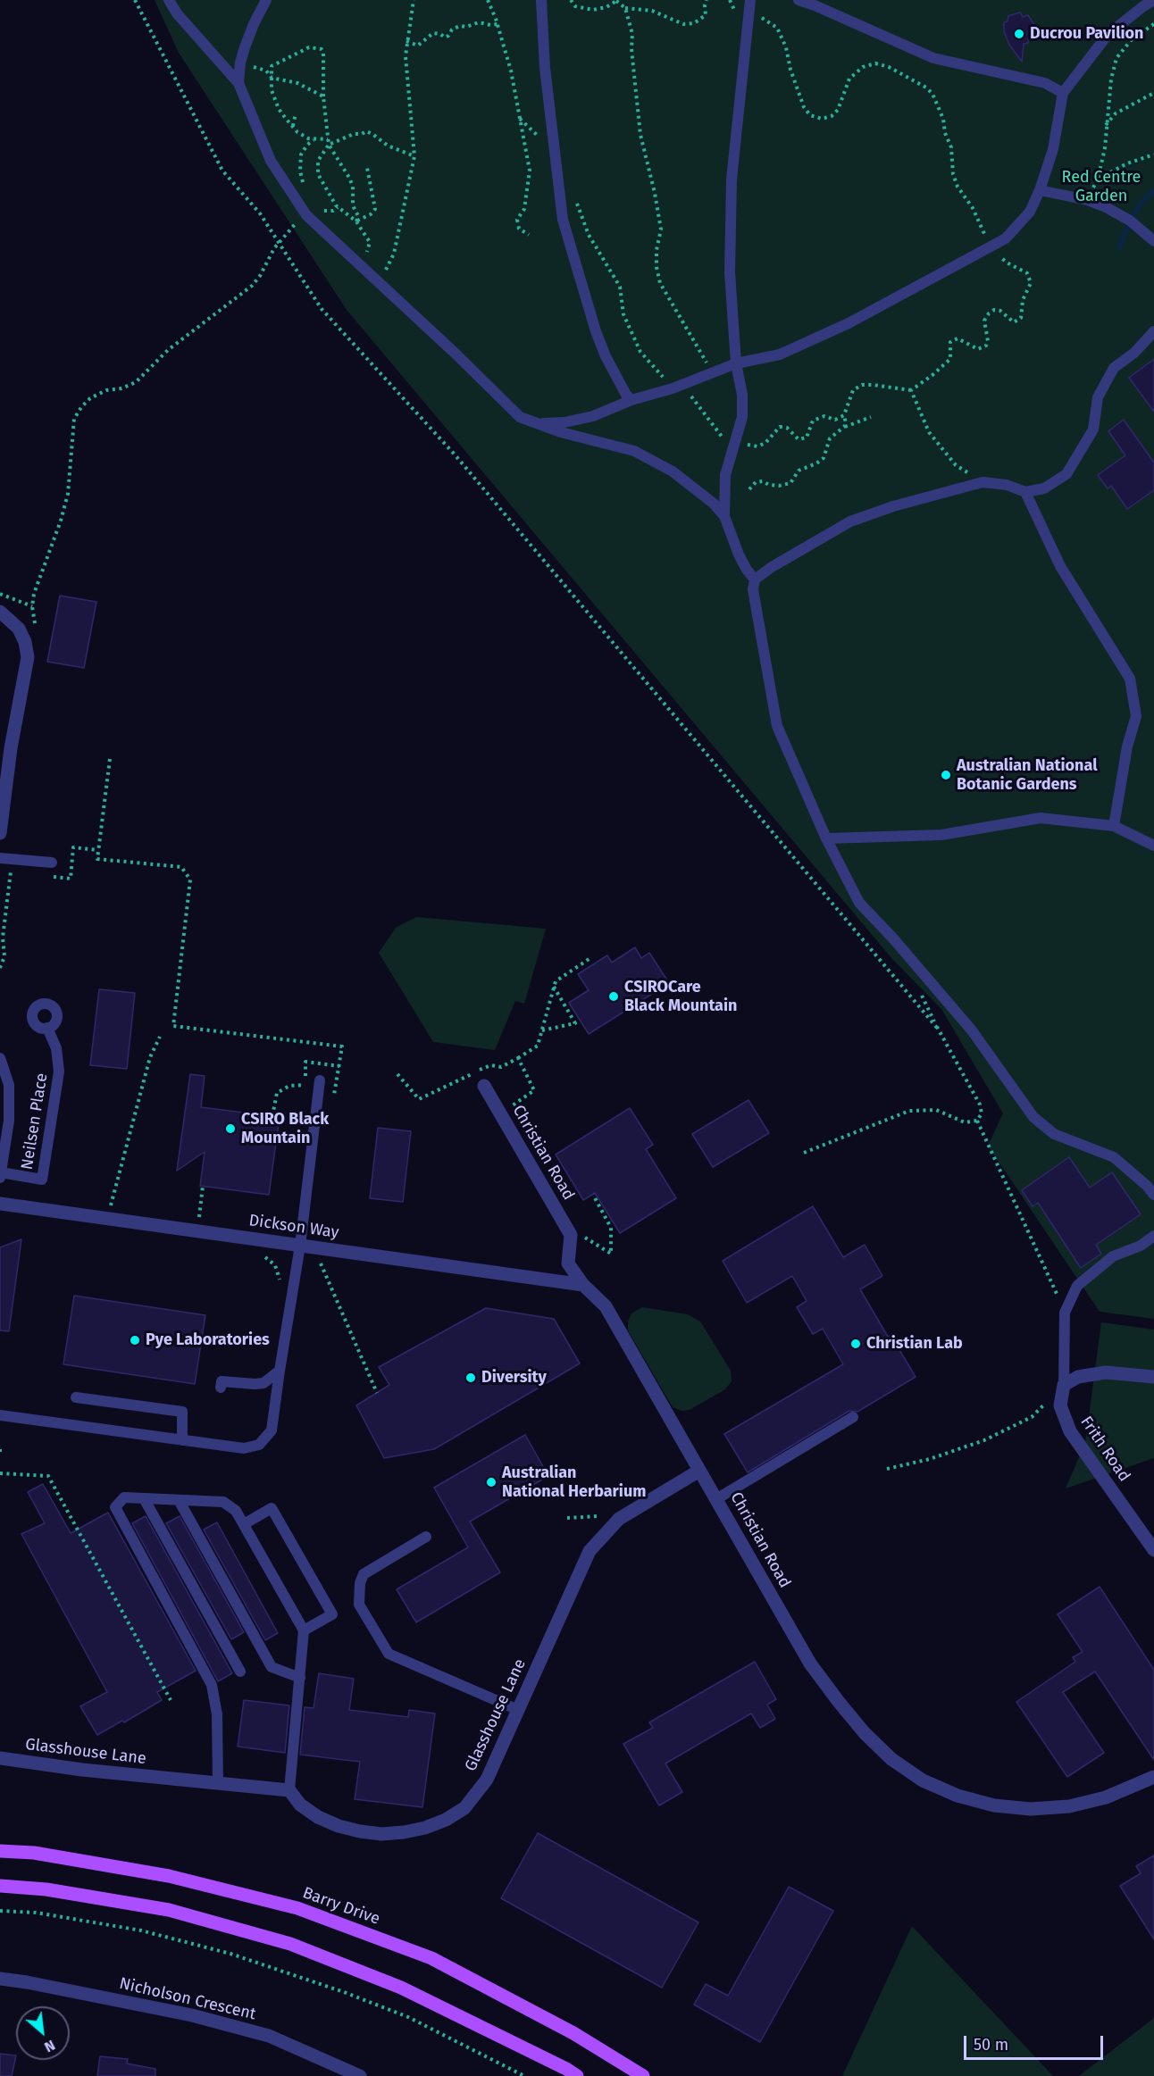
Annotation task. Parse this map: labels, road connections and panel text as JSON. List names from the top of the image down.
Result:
{
  "streets": {
    "main road": ["Barry Drive"],
    "street": [
      "Christian Road",
      "Dickson Way",
      "Frith Road",
      "Glasshouse Lane",
      "Nicholson Crescent"
    ],
    "lane": ["Neilsen Place"]
  },
  "crossings": [
    ["Christian Road", "Dickson Way"],
    ["Christian Road", "Glasshouse Lane"]
  ],
  "parks": ["Red Centre Garden"],
  "places": [
    "Ducrou Pavilion",
    "Australian National Botanic Gardens",
    "CSIROCare Black Mountain",
    "CSIRO Black Mountain",
    "Pye Laboratories",
    "Christian Lab",
    "Diversity",
    "Australian National Herbarium"
  ],
  "scale_bar": "50 m",
  "north": "bottom right"
}
